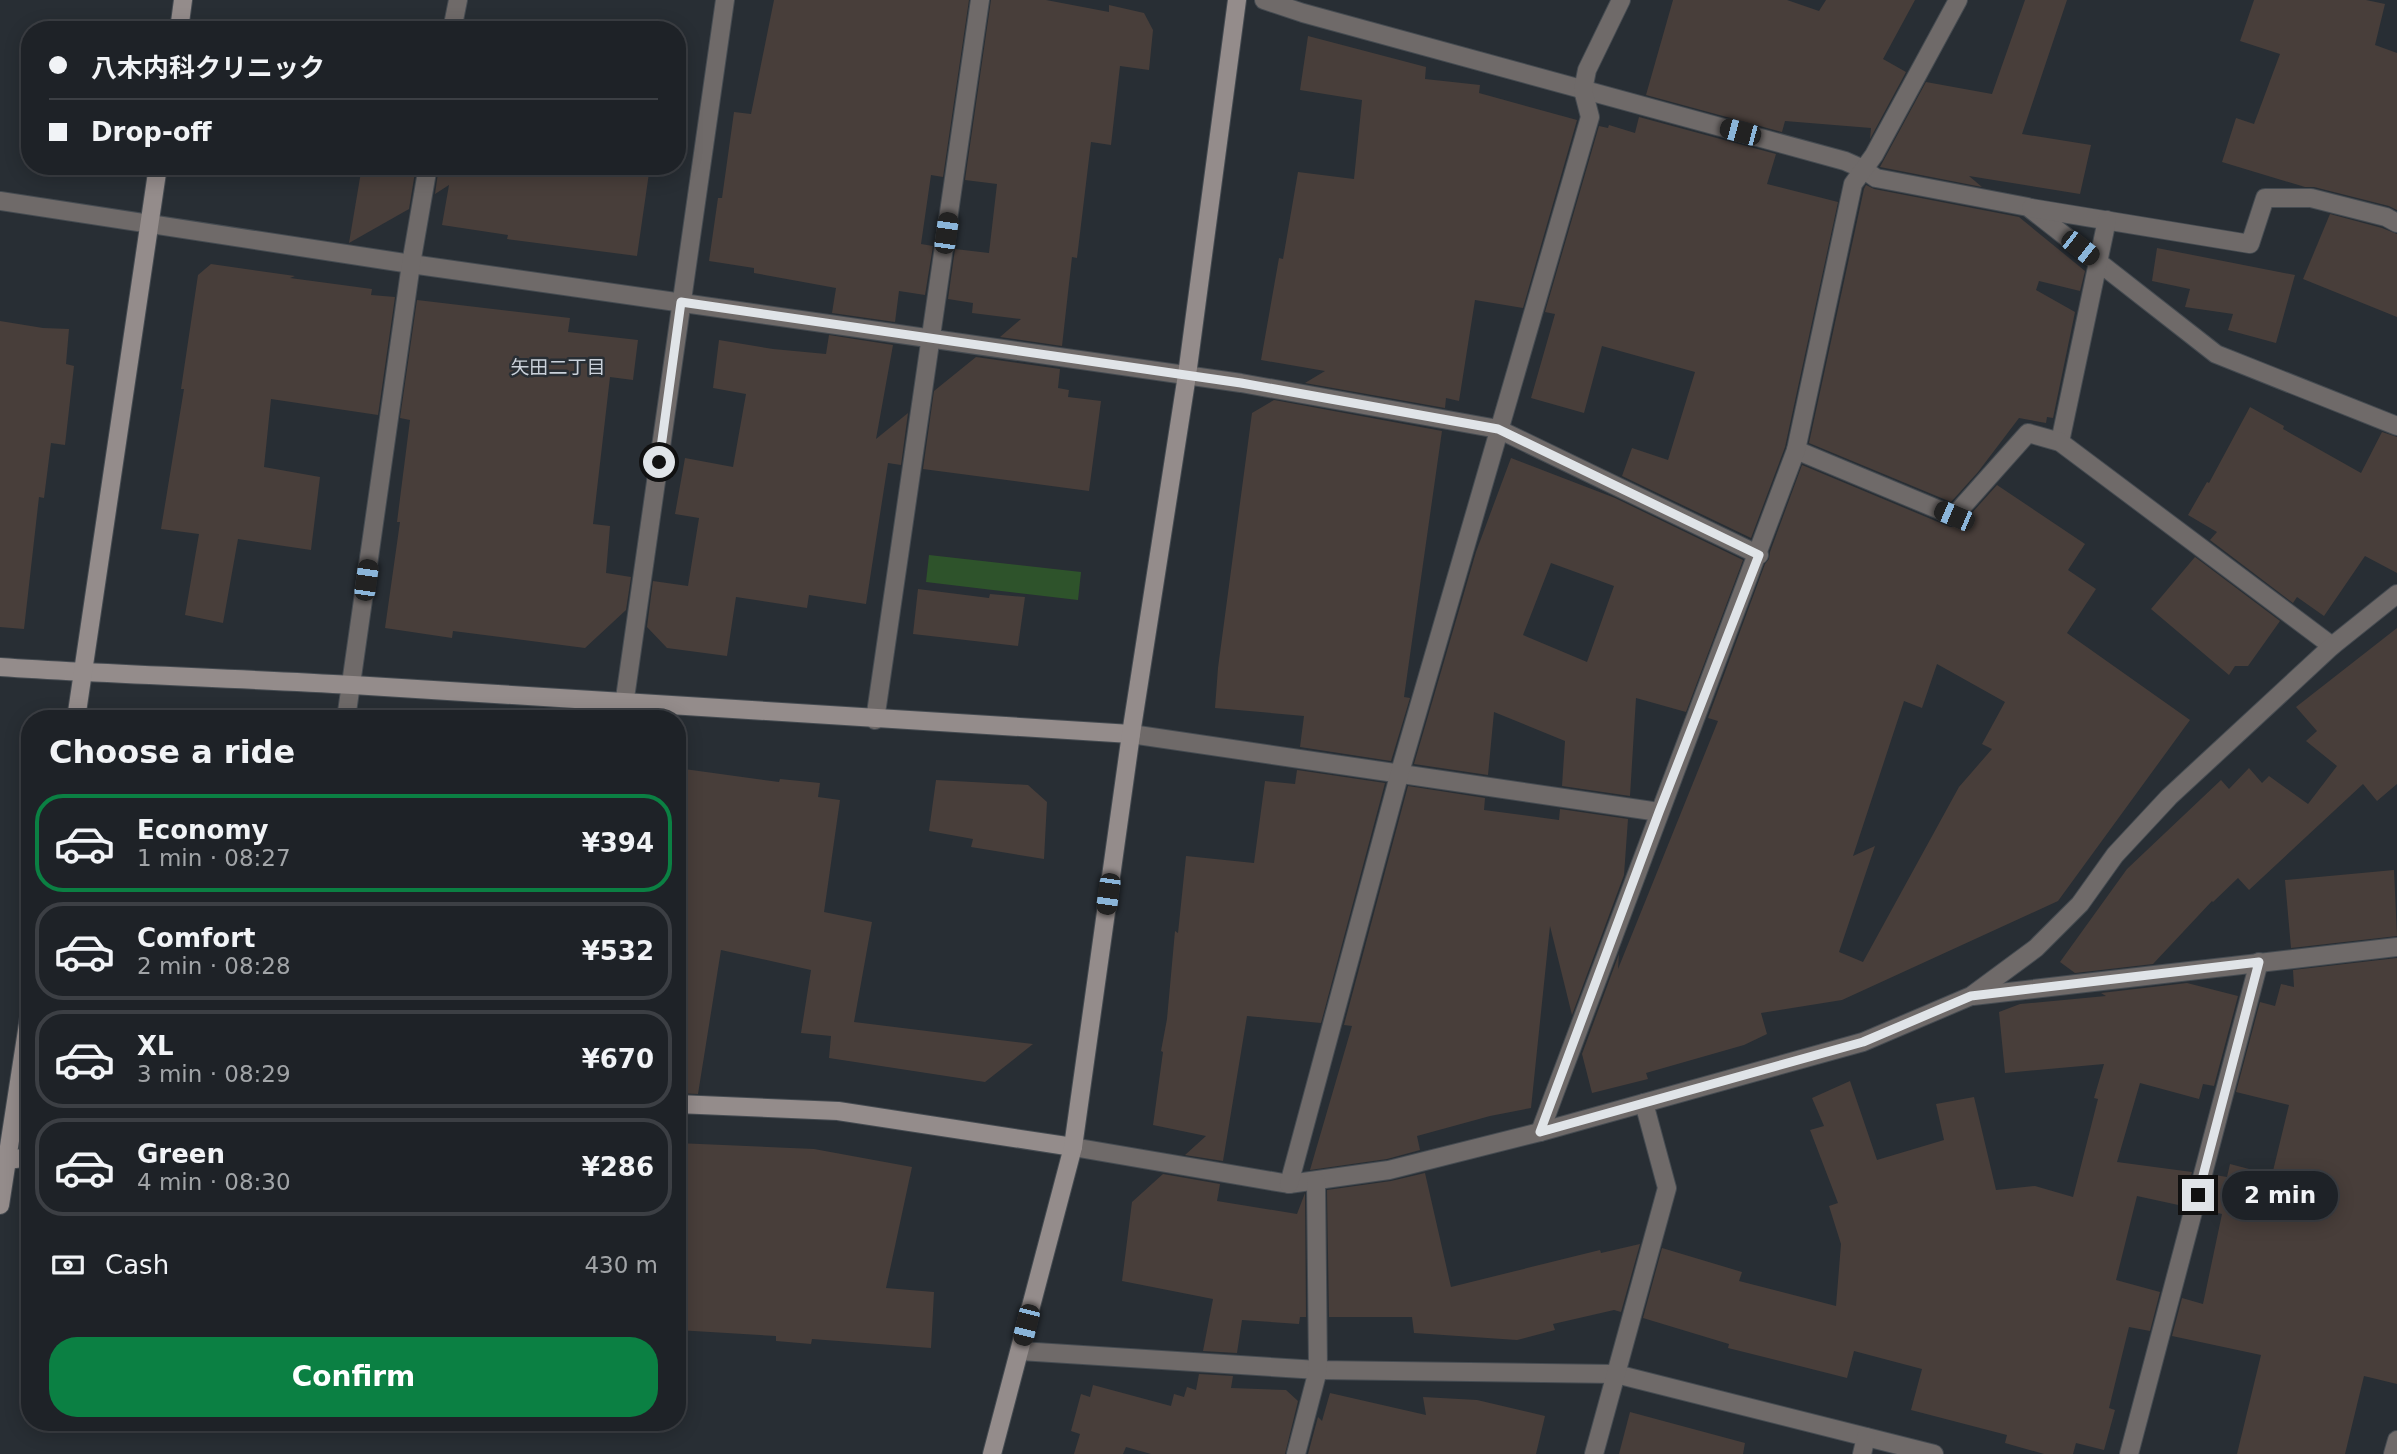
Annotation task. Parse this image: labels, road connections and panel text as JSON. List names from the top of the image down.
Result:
{
  "districts": ["矢田二丁目"],
  "page": {
    "banner": ["八木内科クリニック", "Drop-off"],
    "heading": "Choose a ride",
    "list": [
      {
        "name": "Economy",
        "note": "1 min · 08:27",
        "value": "¥394"
      },
      {
        "name": "Comfort",
        "note": "2 min · 08:28",
        "value": "¥532"
      },
      {
        "name": "XL",
        "note": "3 min · 08:29",
        "value": "¥670"
      },
      {
        "name": "Green",
        "note": "4 min · 08:30",
        "value": "¥286"
      }
    ],
    "bubble": "2 min",
    "pay": ["Cash", "430 m"],
    "buttons": "Confirm"
  }
}
